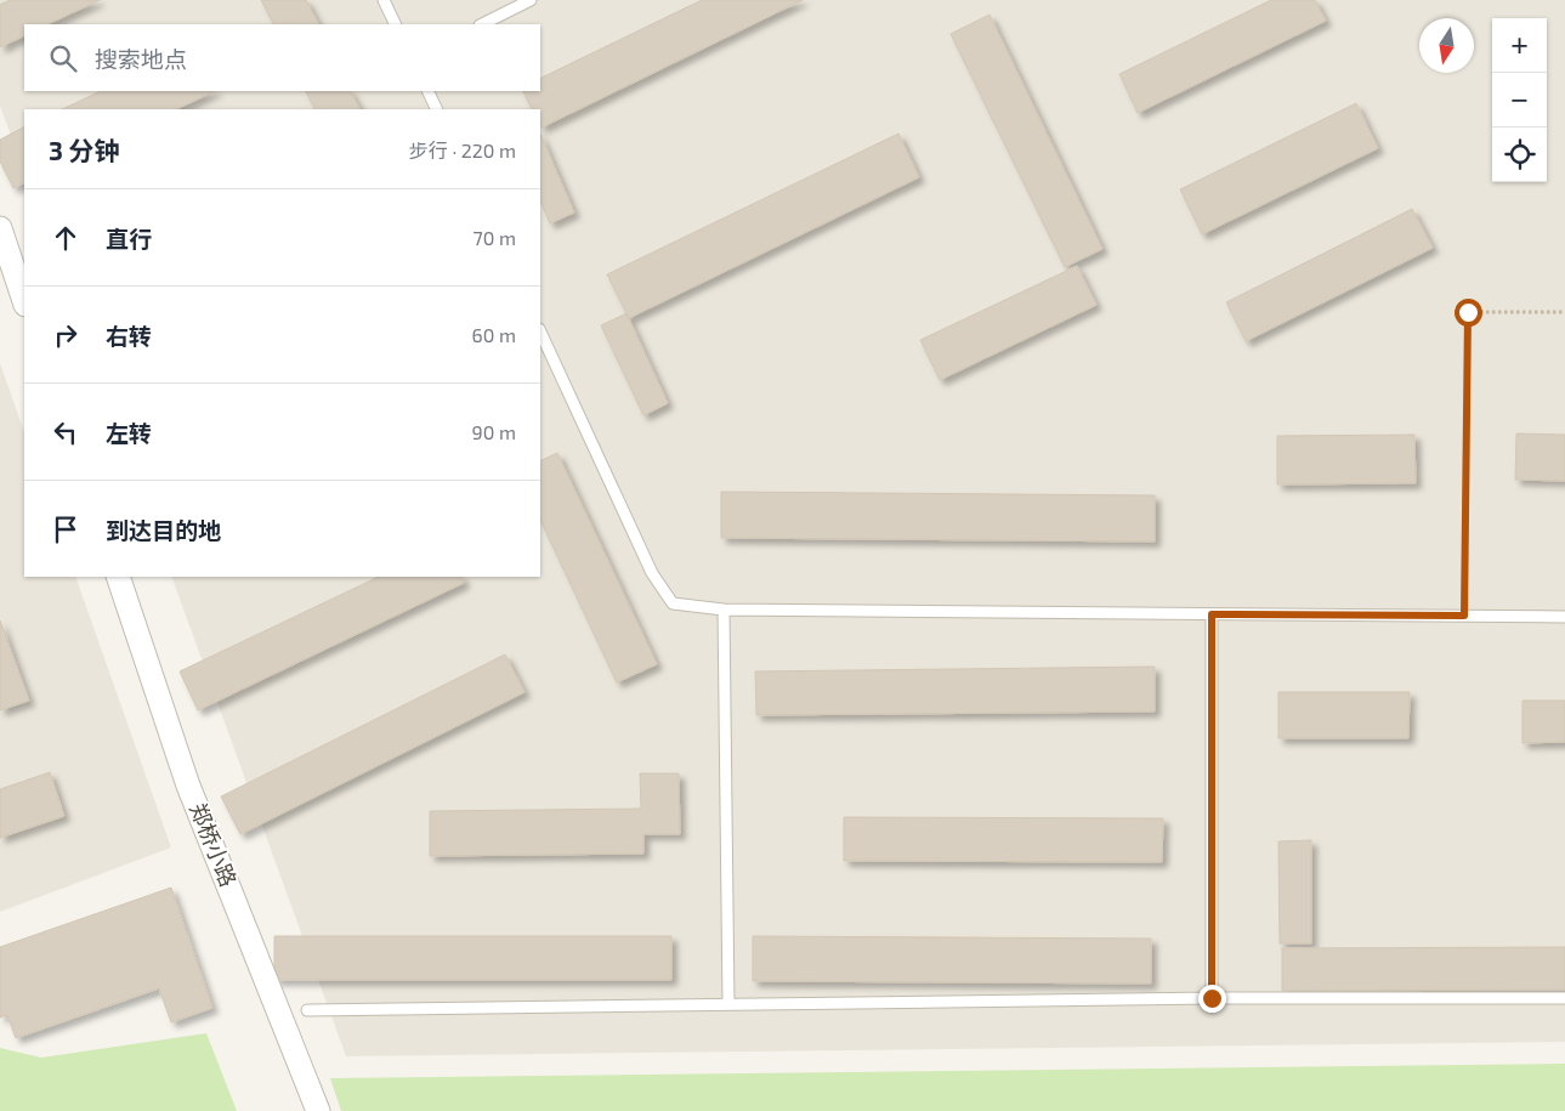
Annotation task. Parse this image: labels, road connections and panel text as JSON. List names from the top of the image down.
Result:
{
  "streets": {
    "street": ["郑桥小路"]
  },
  "north": "bottom",
  "page": {
    "map_buttons": ["+", "−"],
    "search": "搜索地点",
    "heading": ["3 分钟", "步行 · 220 m"],
    "list": [
      ["直行", "70 m"],
      ["右转", "60 m"],
      ["左转", "90 m"],
      "到达目的地"
    ]
  }
}
